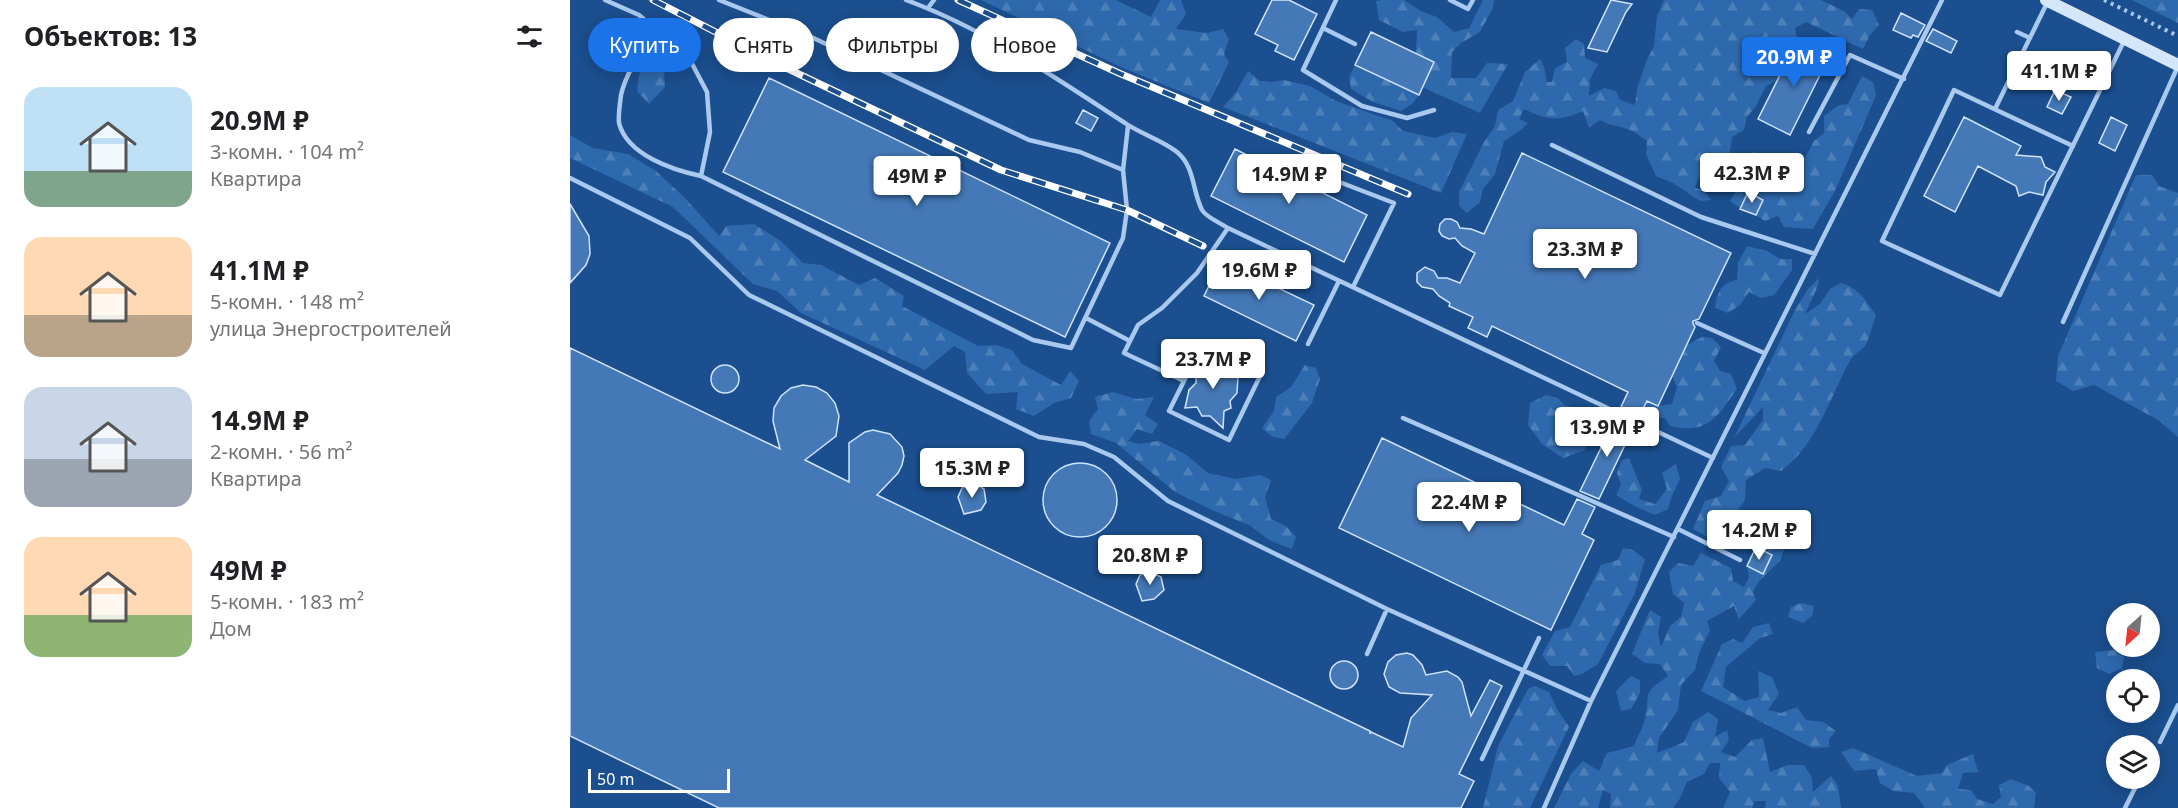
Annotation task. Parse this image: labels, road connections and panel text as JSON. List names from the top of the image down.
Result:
{
  "scale_bar": "50 m",
  "north": "bottom left",
  "page": {
    "heading": "Объектов: 13",
    "chip": [
      "Купить",
      "Снять",
      "Фильтры",
      "Новое"
    ],
    "price": [
      "20.9M ₽",
      "41.1M ₽",
      "42.3M ₽",
      "14.9M ₽",
      "49M ₽",
      "23.3M ₽",
      "19.6M ₽",
      "23.7M ₽",
      "13.9M ₽",
      "15.3M ₽",
      "22.4M ₽",
      "14.2M ₽",
      "20.8M ₽"
    ],
    "list": [
      {
        "name": "20.9M ₽",
        "note": "3-комн. · 104 m² · Квартира"
      },
      {
        "name": "41.1M ₽",
        "note": "5-комн. · 148 m² · улица Энергостроителей"
      },
      {
        "name": "14.9M ₽",
        "note": "2-комн. · 56 m² · Квартира"
      },
      {
        "name": "49M ₽",
        "note": "5-комн. · 183 m² · Дом"
      }
    ],
    "scale": "50 m"
  }
}
